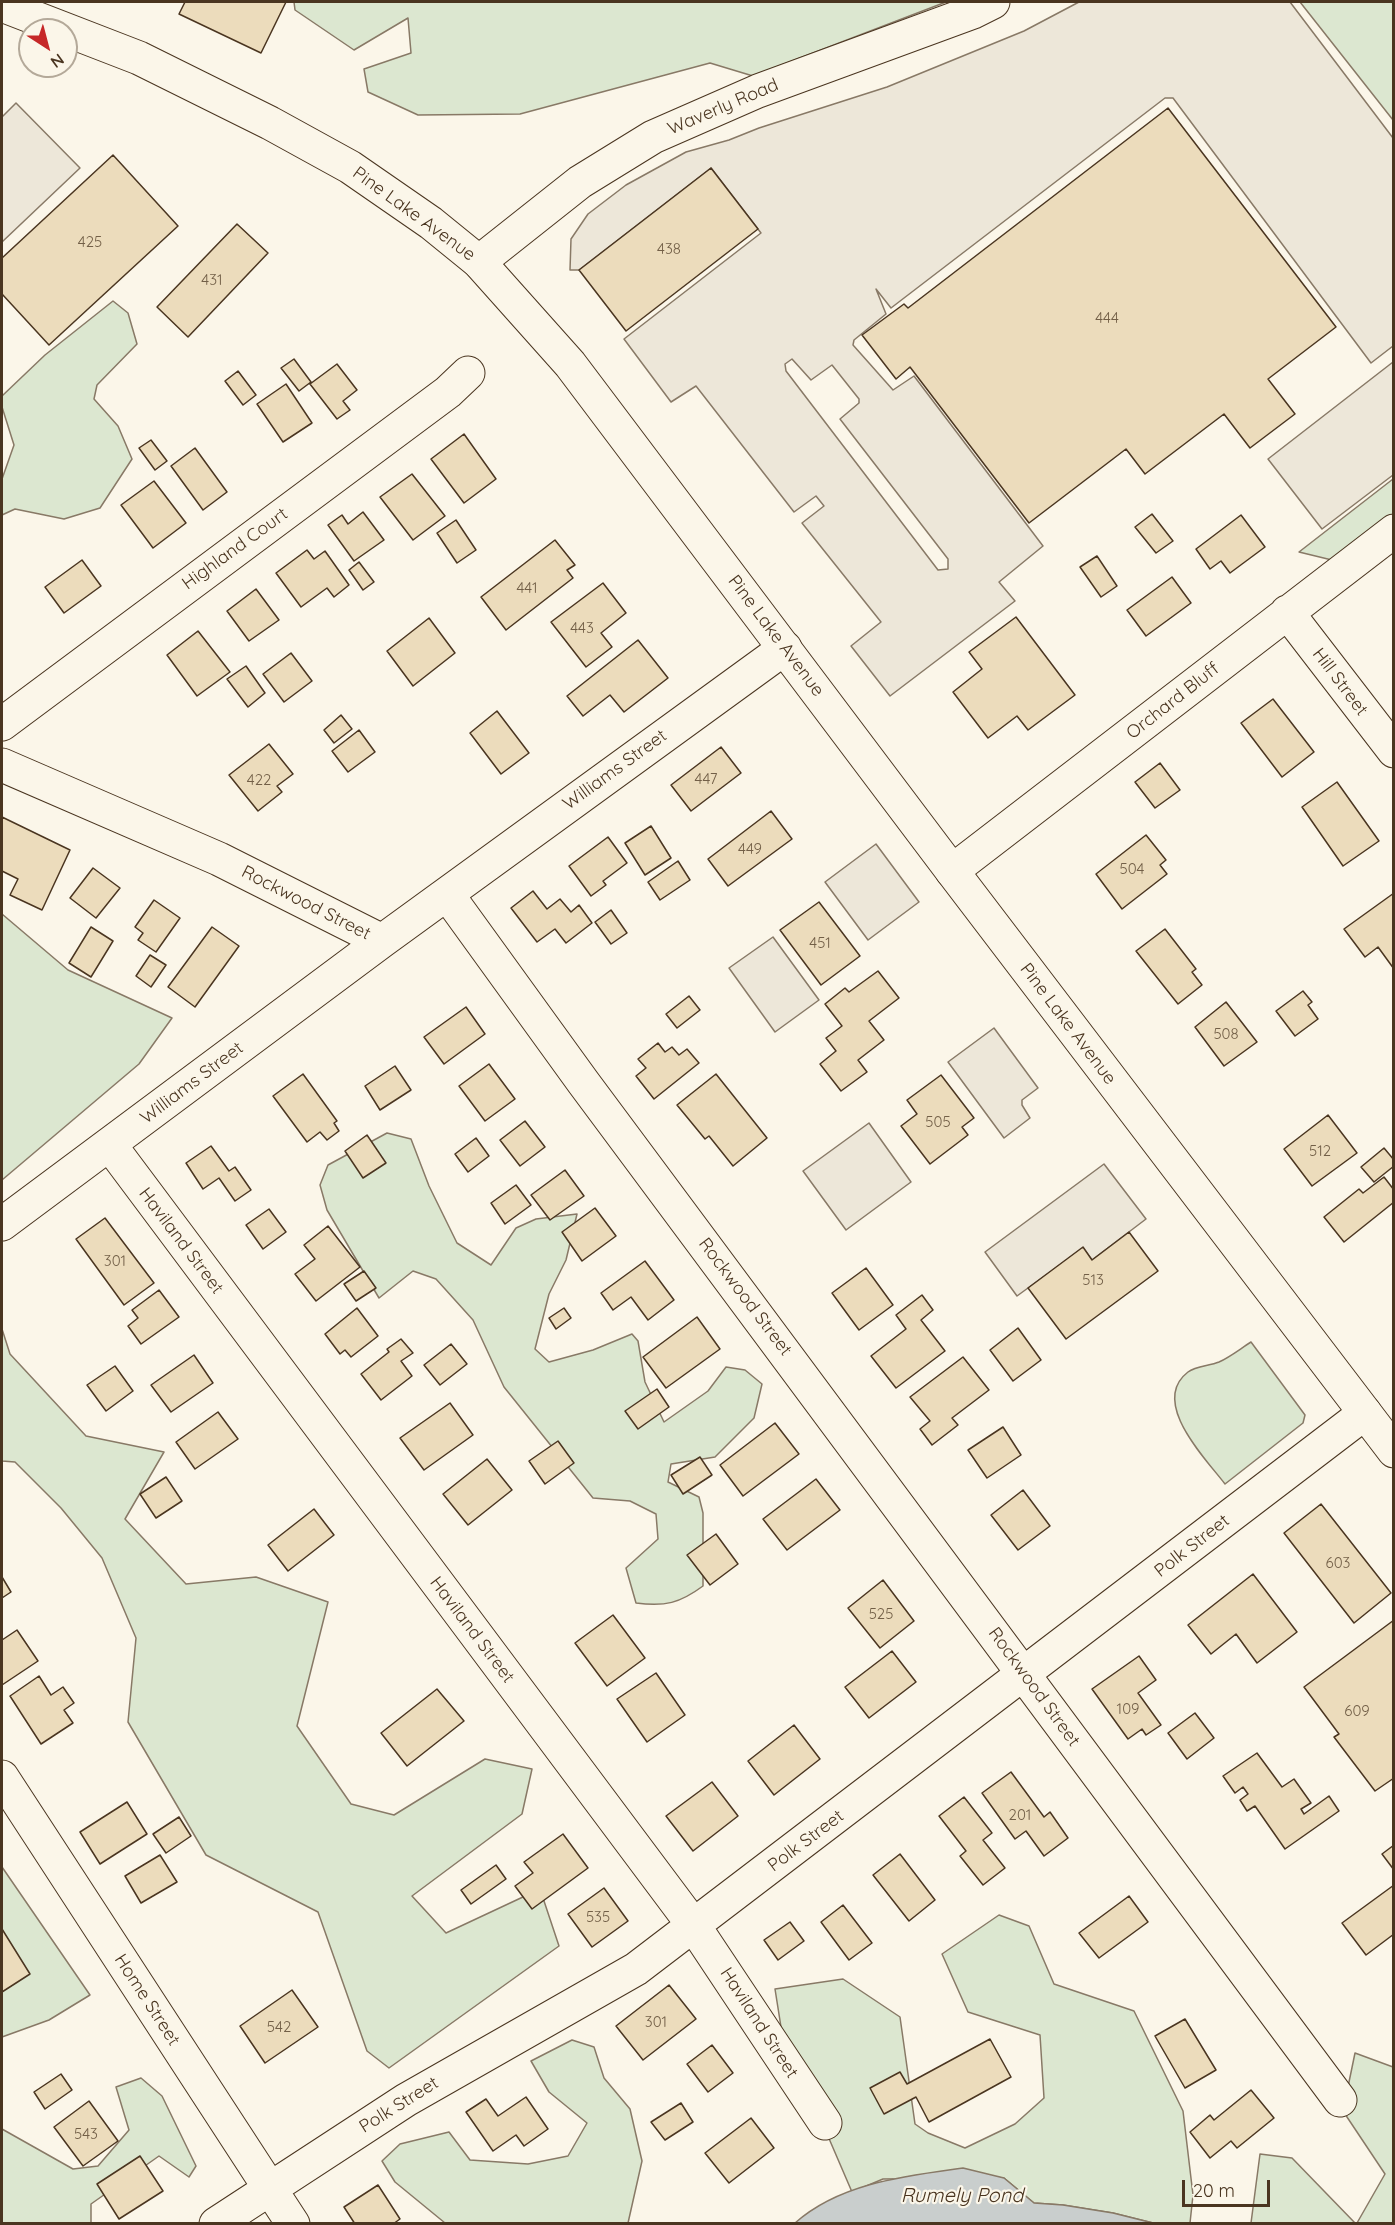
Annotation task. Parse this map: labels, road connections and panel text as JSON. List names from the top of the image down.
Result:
{
  "streets": {
    "street": [
      "Waverly Road",
      "Pine Lake Avenue",
      "Highland Court",
      "Hill Street",
      "Orchard Bluff",
      "Williams Street",
      "Rockwood Street",
      "Haviland Street",
      "Polk Street",
      "Home Street"
    ]
  },
  "crossings": [
    ["Waverly Road", "Pine Lake Avenue"],
    ["Pine Lake Avenue", "Orchard Bluff"],
    ["Pine Lake Avenue", "Williams Street"],
    ["Pine Lake Avenue", "Polk Street"],
    ["Hill Street", "Orchard Bluff"],
    ["Williams Street", "Rockwood Street"],
    ["Williams Street", "Haviland Street"],
    ["Rockwood Street", "Polk Street"],
    ["Haviland Street", "Polk Street"],
    ["Polk Street", "Home Street"]
  ],
  "water": ["Rumely Pond"],
  "house_numbers": [
    "425",
    "438",
    "431",
    "444",
    "441",
    "443",
    "447",
    "422",
    "449",
    "504",
    "451",
    "508",
    "505",
    "512",
    "301",
    "513",
    "603",
    "525",
    "109",
    "609",
    "201",
    "535",
    "301",
    "542",
    "543"
  ],
  "scale_bar": "20 m",
  "north": "bottom right"
}
